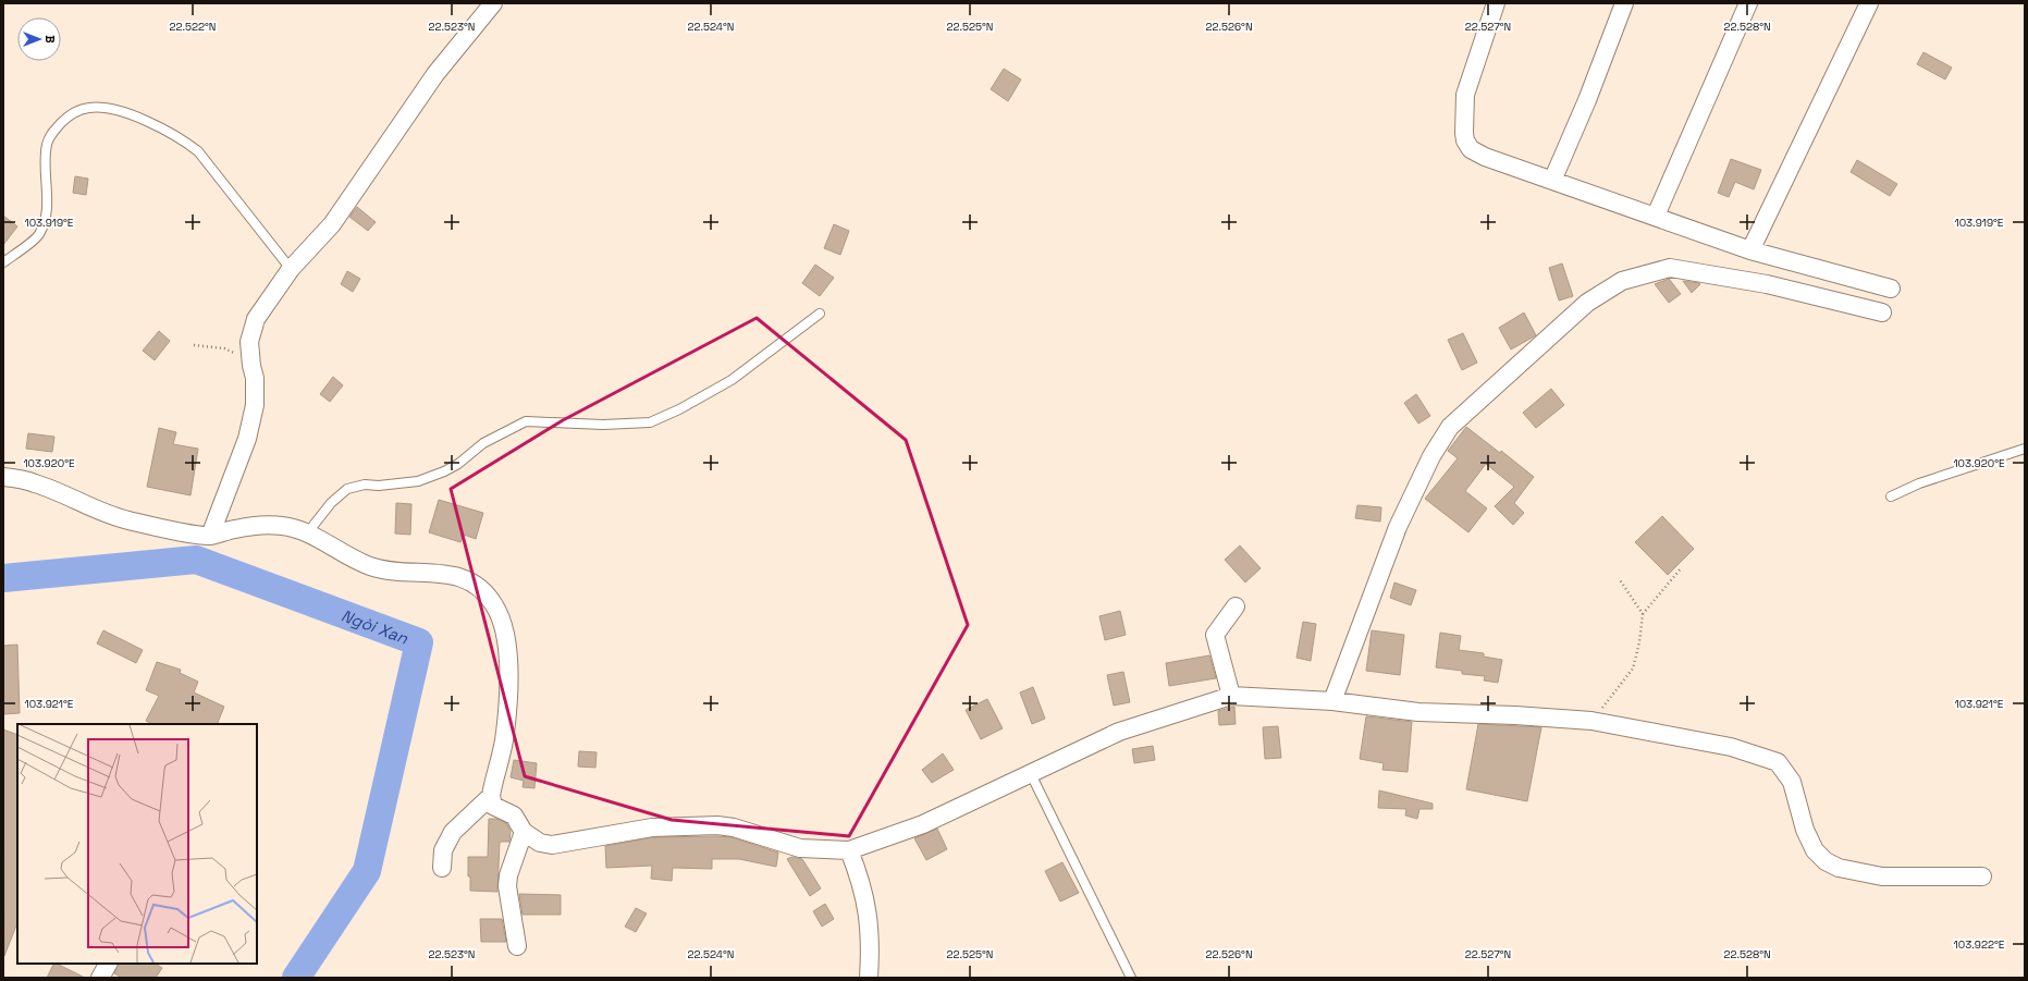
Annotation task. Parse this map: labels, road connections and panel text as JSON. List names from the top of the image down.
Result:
{
  "water": ["Ngòi Xan"],
  "north": "right",
  "coordinates": [
    "22.522°N",
    "22.523°N",
    "22.524°N",
    "22.525°N",
    "22.526°N",
    "22.527°N",
    "22.528°N",
    "103.919°E",
    "103.920°E",
    "103.921°E",
    "103.922°E"
  ]
}
